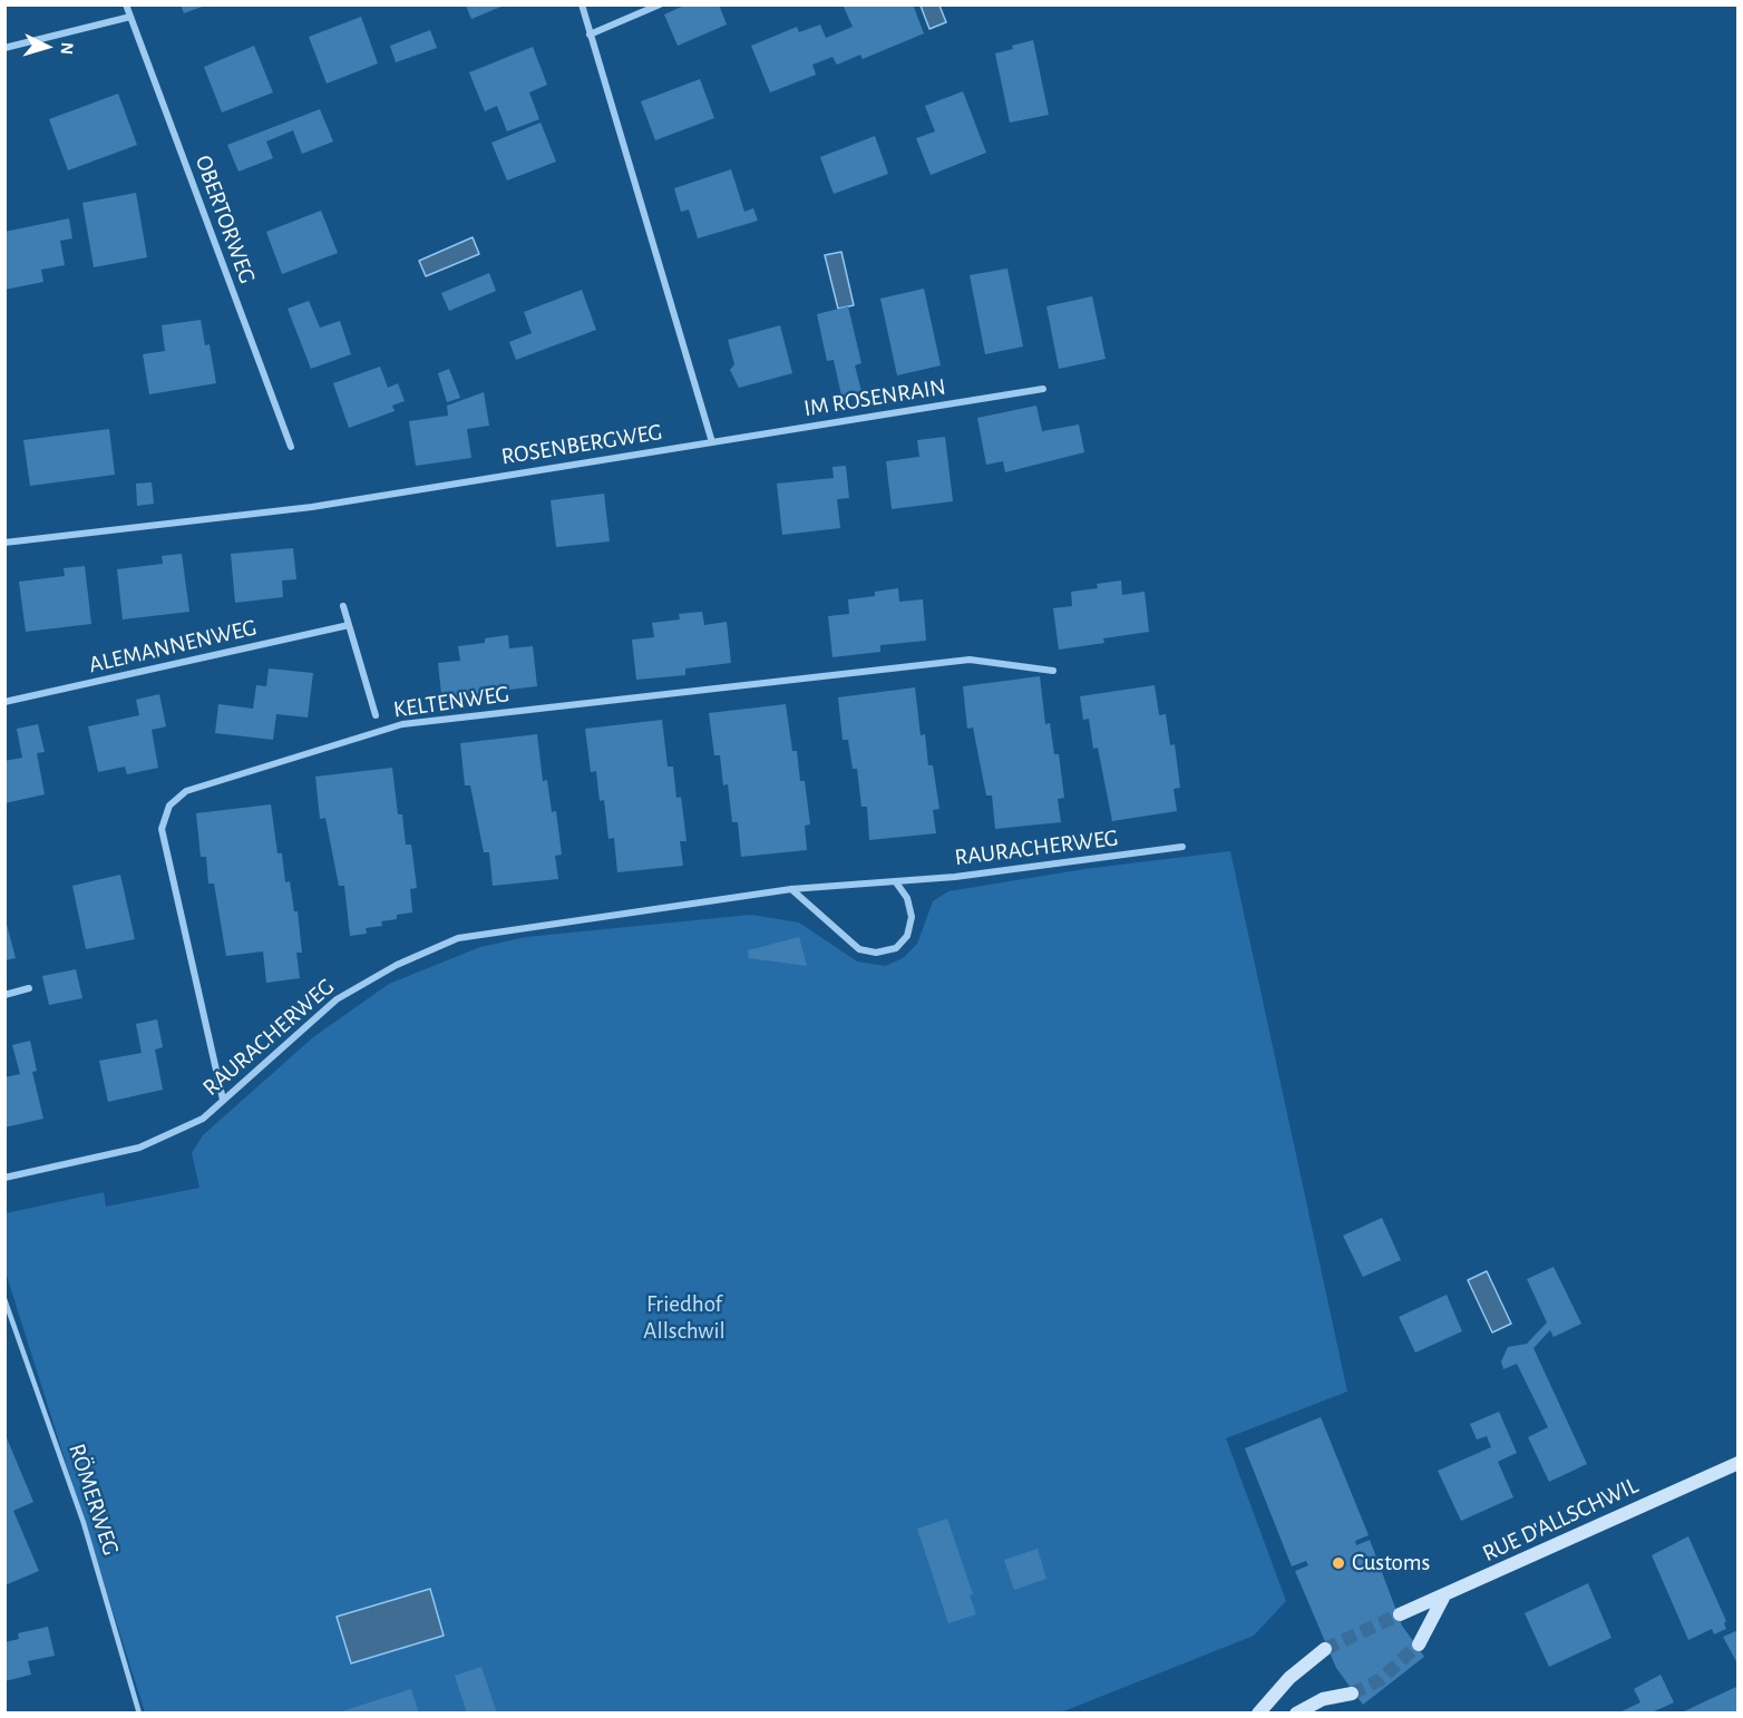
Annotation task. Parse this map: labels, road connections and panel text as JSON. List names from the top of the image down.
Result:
{
  "streets": {
    "main road": ["RUE D'ALLSCHWIL"],
    "street": [
      "OBERTORWEG",
      "IM ROSENRAIN",
      "ROSENBERGWEG",
      "ALEMANNENWEG",
      "KELTENWEG",
      "RAURACHERWEG"
    ],
    "lane": ["RÖMERWEG"]
  },
  "crossings": [
    ["IM ROSENRAIN", "ROSENBERGWEG"],
    ["KELTENWEG", "RAURACHERWEG"]
  ],
  "parks": ["Friedhof Allschwil"],
  "places": ["Customs"],
  "north": "right"
}
